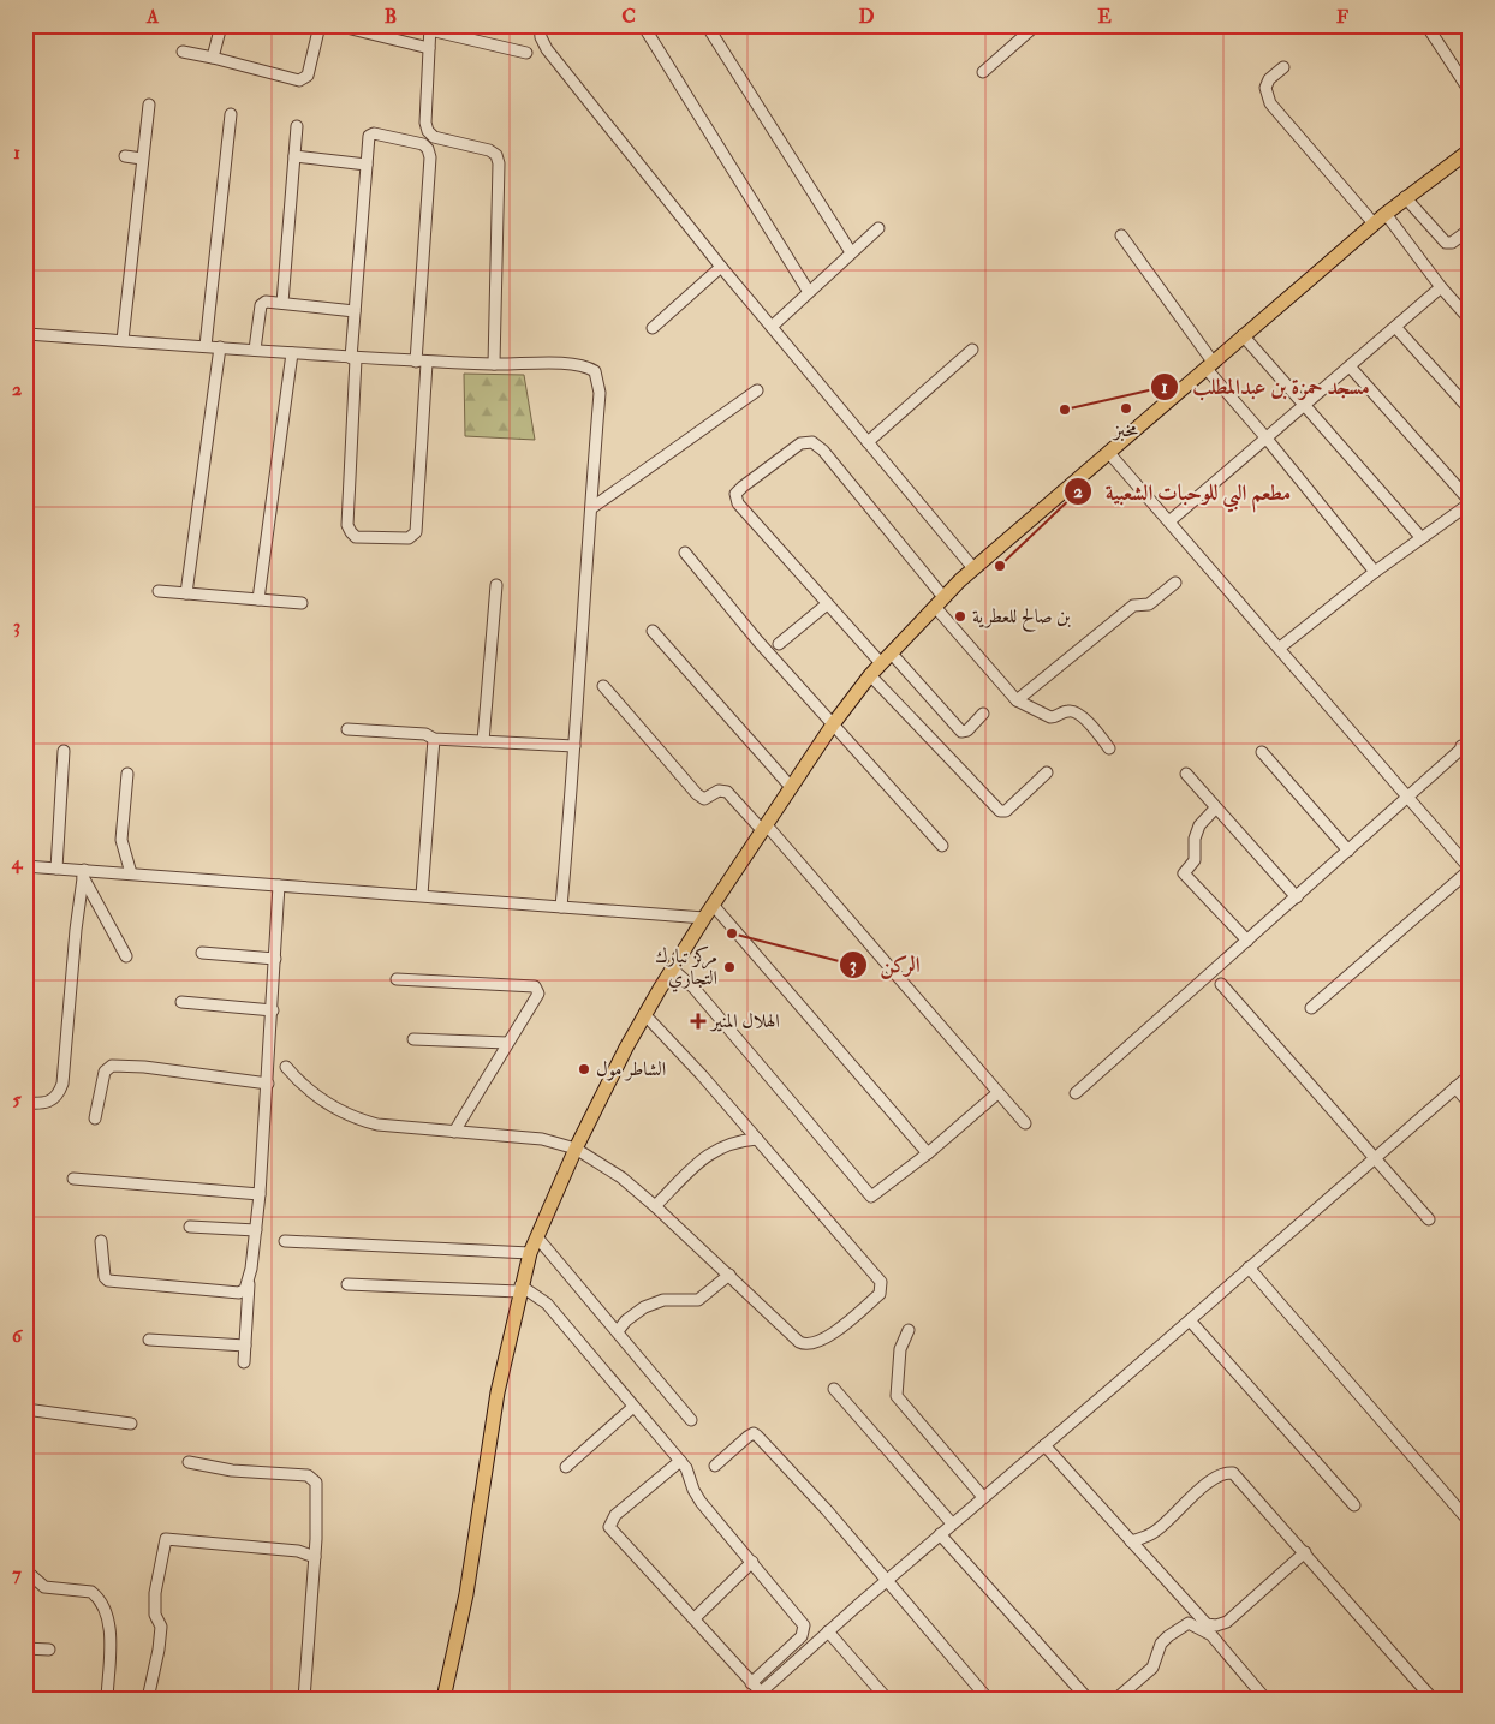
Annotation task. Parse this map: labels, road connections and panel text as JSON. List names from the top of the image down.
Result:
{
  "places": {
    "other": [
      "مخبز",
      "مسجد حمزة بن عبدالمطلب",
      "مطعم البي للوحبات الشعبية",
      "بن صالح للعطرية",
      "الركن",
      "مركز تبارك التجاري",
      "الشاطر مول"
    ],
    "health": ["الهلال المنير"]
  },
  "grid": {
    "columns": [
      "A",
      "B",
      "C",
      "D",
      "E",
      "F"
    ],
    "rows": [
      "1",
      "2",
      "3",
      "4",
      "5",
      "6",
      "7"
    ]
  }
}
